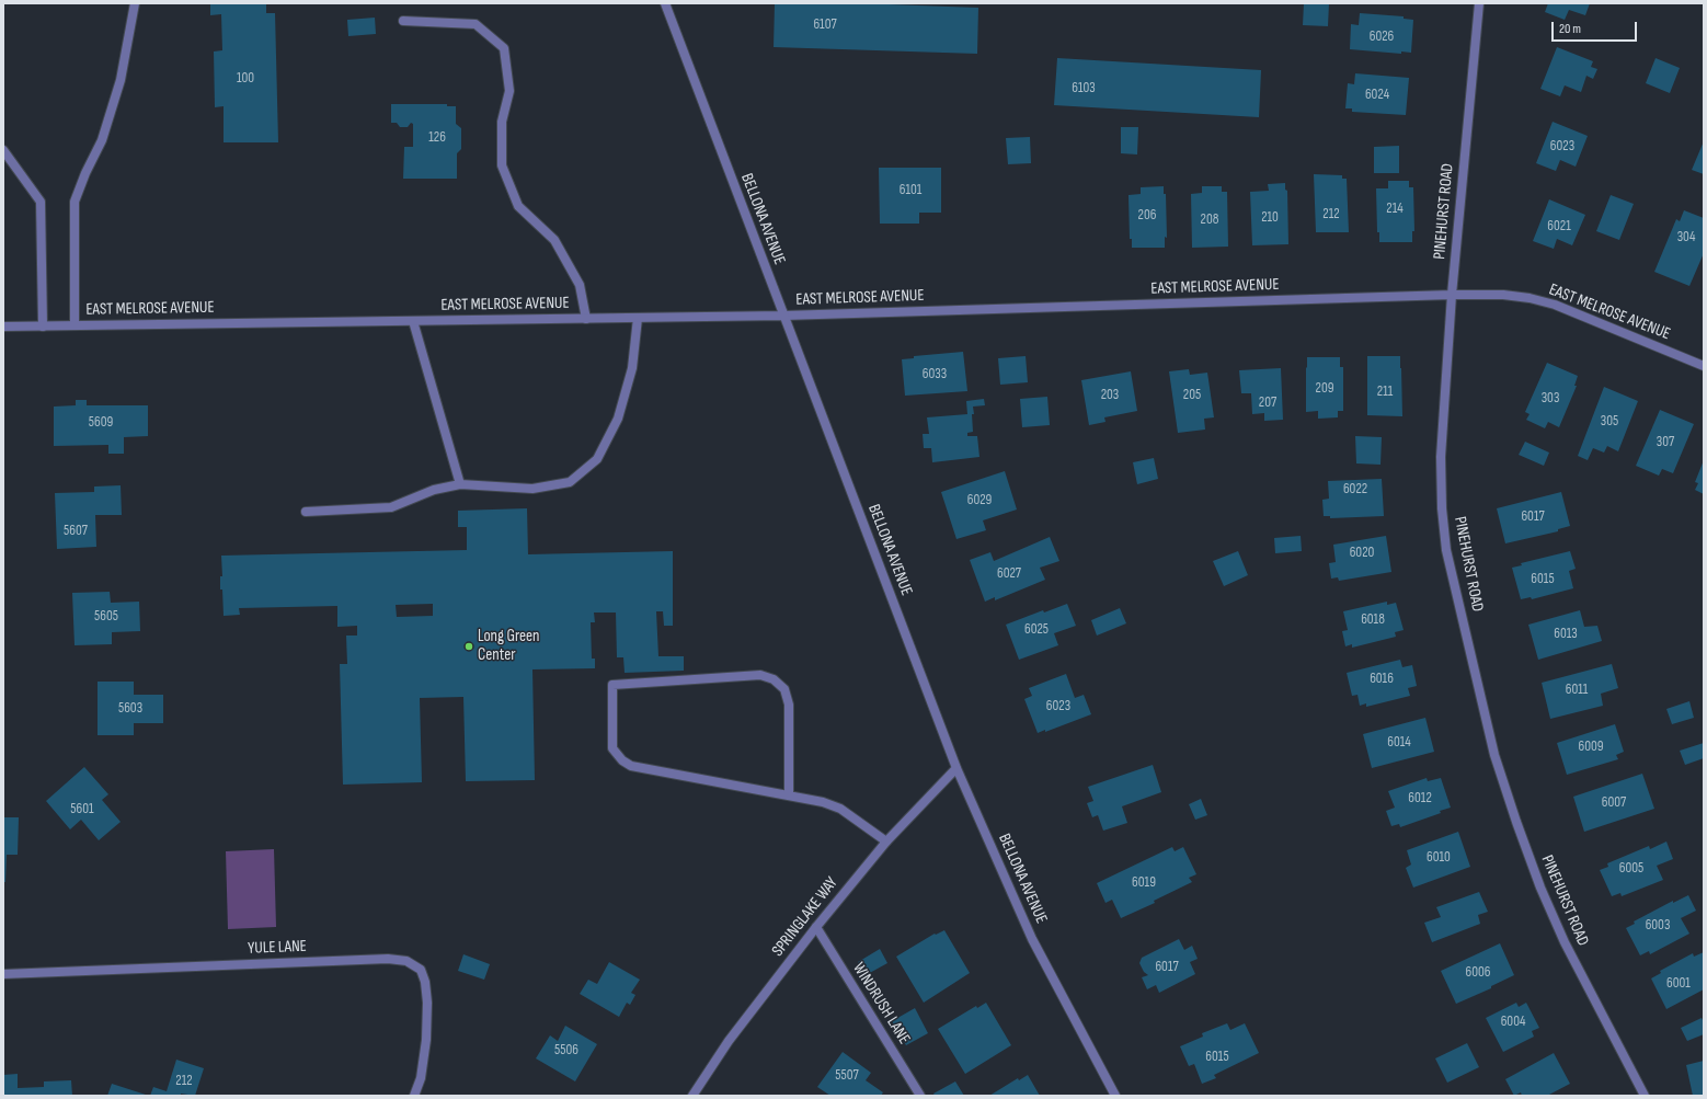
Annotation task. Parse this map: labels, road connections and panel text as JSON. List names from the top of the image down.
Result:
{
  "streets": {
    "street": [
      "PINEHURST ROAD",
      "BELLONA AVENUE",
      "EAST MELROSE AVENUE",
      "SPRINGLAKE WAY",
      "YULE LANE",
      "WINDRUSH LANE"
    ]
  },
  "crossings": [
    ["PINEHURST ROAD", "EAST MELROSE AVENUE"],
    ["BELLONA AVENUE", "EAST MELROSE AVENUE"],
    ["BELLONA AVENUE", "SPRINGLAKE WAY"],
    ["SPRINGLAKE WAY", "WINDRUSH LANE"]
  ],
  "places": ["Long Green Center"],
  "house_numbers": [
    "6107",
    "6026",
    "100",
    "6103",
    "6024",
    "126",
    "6023",
    "6101",
    "214",
    "212",
    "206",
    "210",
    "208",
    "6021",
    "304",
    "6033",
    "209",
    "211",
    "203",
    "205",
    "303",
    "207",
    "305",
    "5609",
    "307",
    "6022",
    "6029",
    "6017",
    "5607",
    "6020",
    "6027",
    "6015",
    "5605",
    "6018",
    "6025",
    "6013",
    "6016",
    "6011",
    "6023",
    "5603",
    "6014",
    "6009",
    "6012",
    "6007",
    "5601",
    "6010",
    "6005",
    "6019",
    "6003",
    "6017",
    "6006",
    "6001",
    "6004",
    "5506",
    "6015",
    "5507",
    "212"
  ],
  "scale_bar": "20 m"
}
